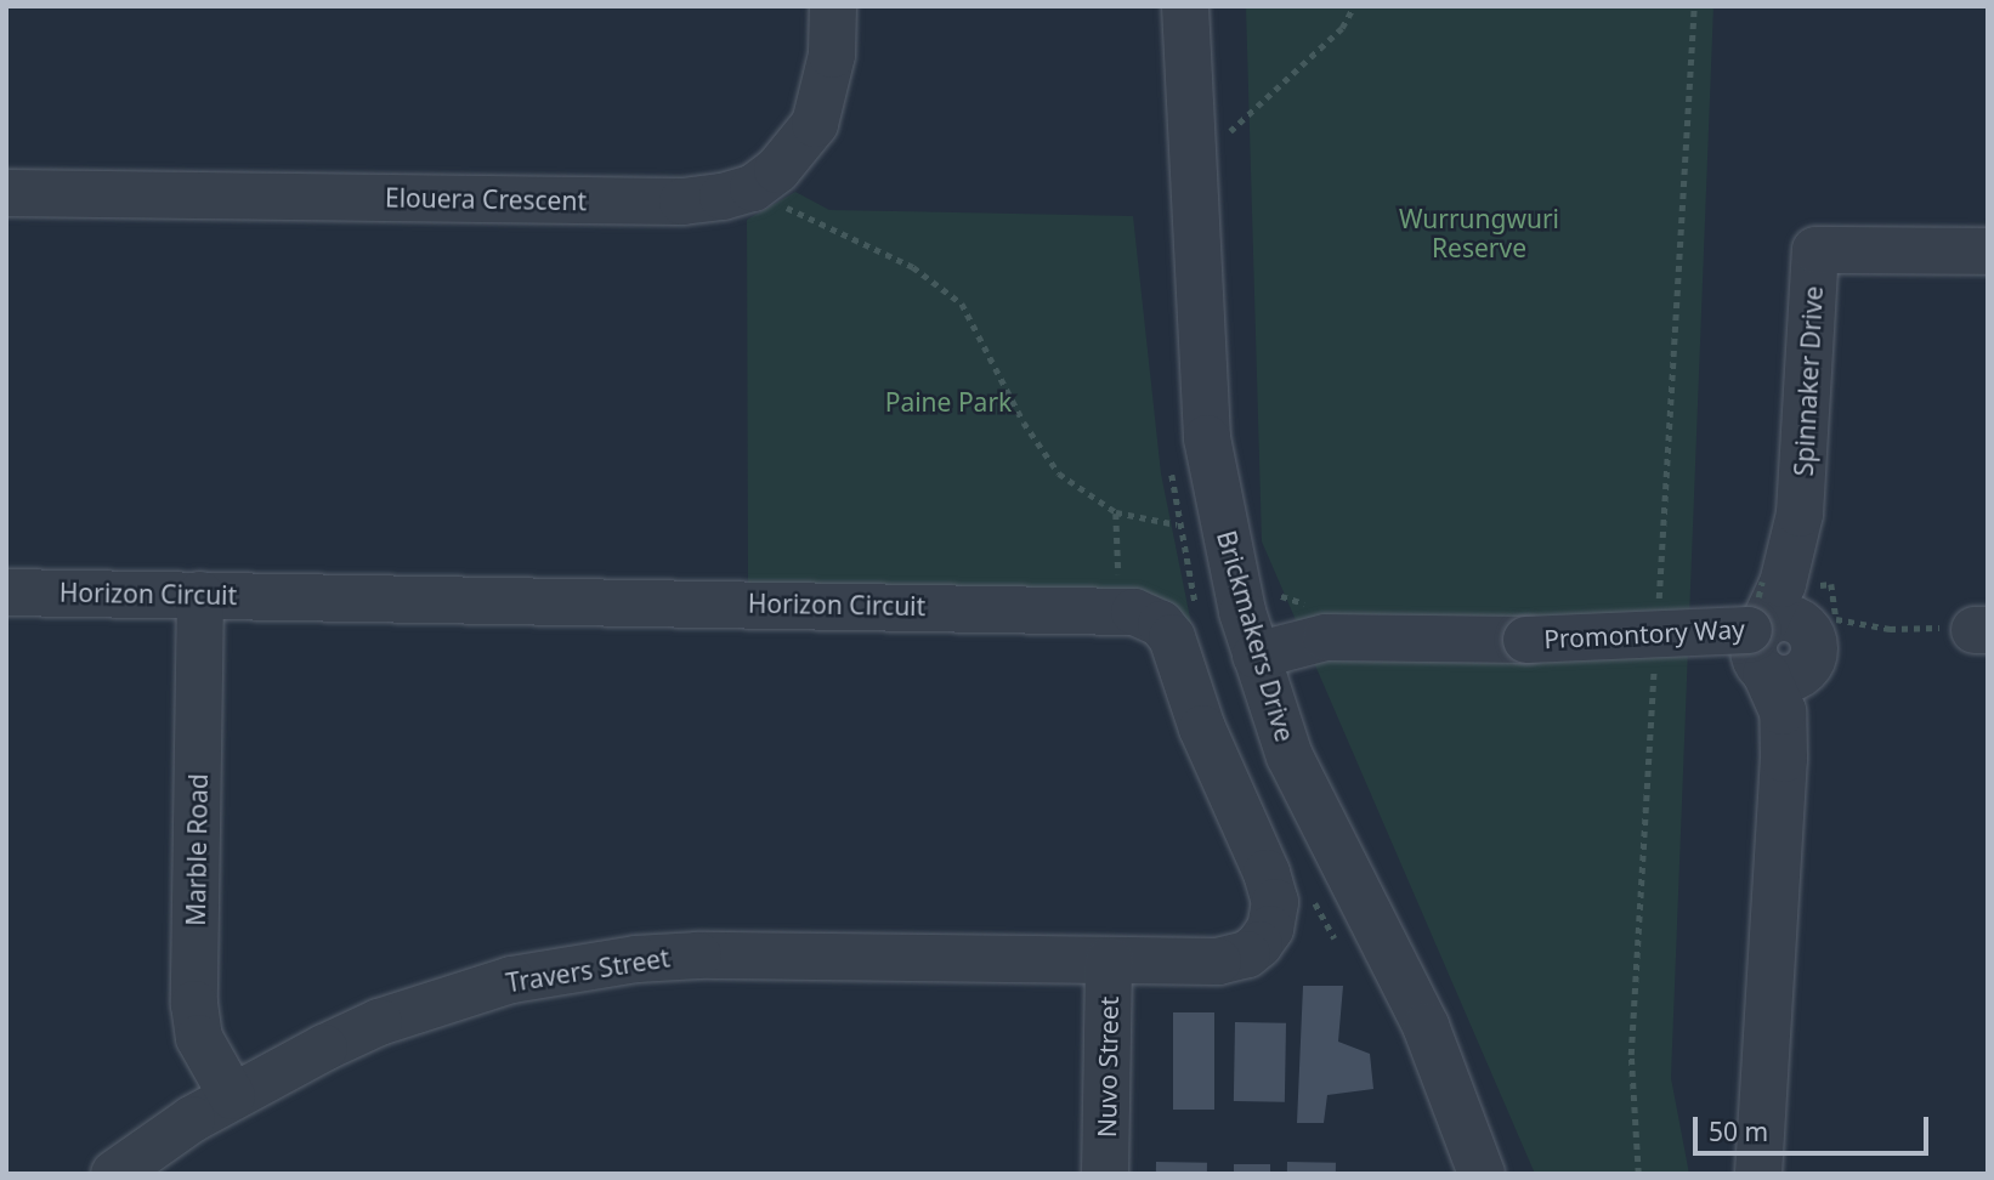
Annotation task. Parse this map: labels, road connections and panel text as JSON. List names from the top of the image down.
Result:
{
  "streets": {
    "street": [
      "Elouera Crescent",
      "Spinnaker Drive",
      "Horizon Circuit",
      "Promontory Way",
      "Brickmakers Drive",
      "Marble Road",
      "Travers Street",
      "Nuvo Street"
    ]
  },
  "crossings": [
    ["Horizon Circuit", "Marble Road"],
    ["Horizon Circuit", "Travers Street"],
    ["Horizon Circuit", "Nuvo Street"],
    ["Promontory Way", "Brickmakers Drive"],
    ["Marble Road", "Travers Street"],
    ["Travers Street", "Nuvo Street"]
  ],
  "parks": ["Wurrungwuri Reserve", "Paine Park"],
  "scale_bar": "50 m"
}
